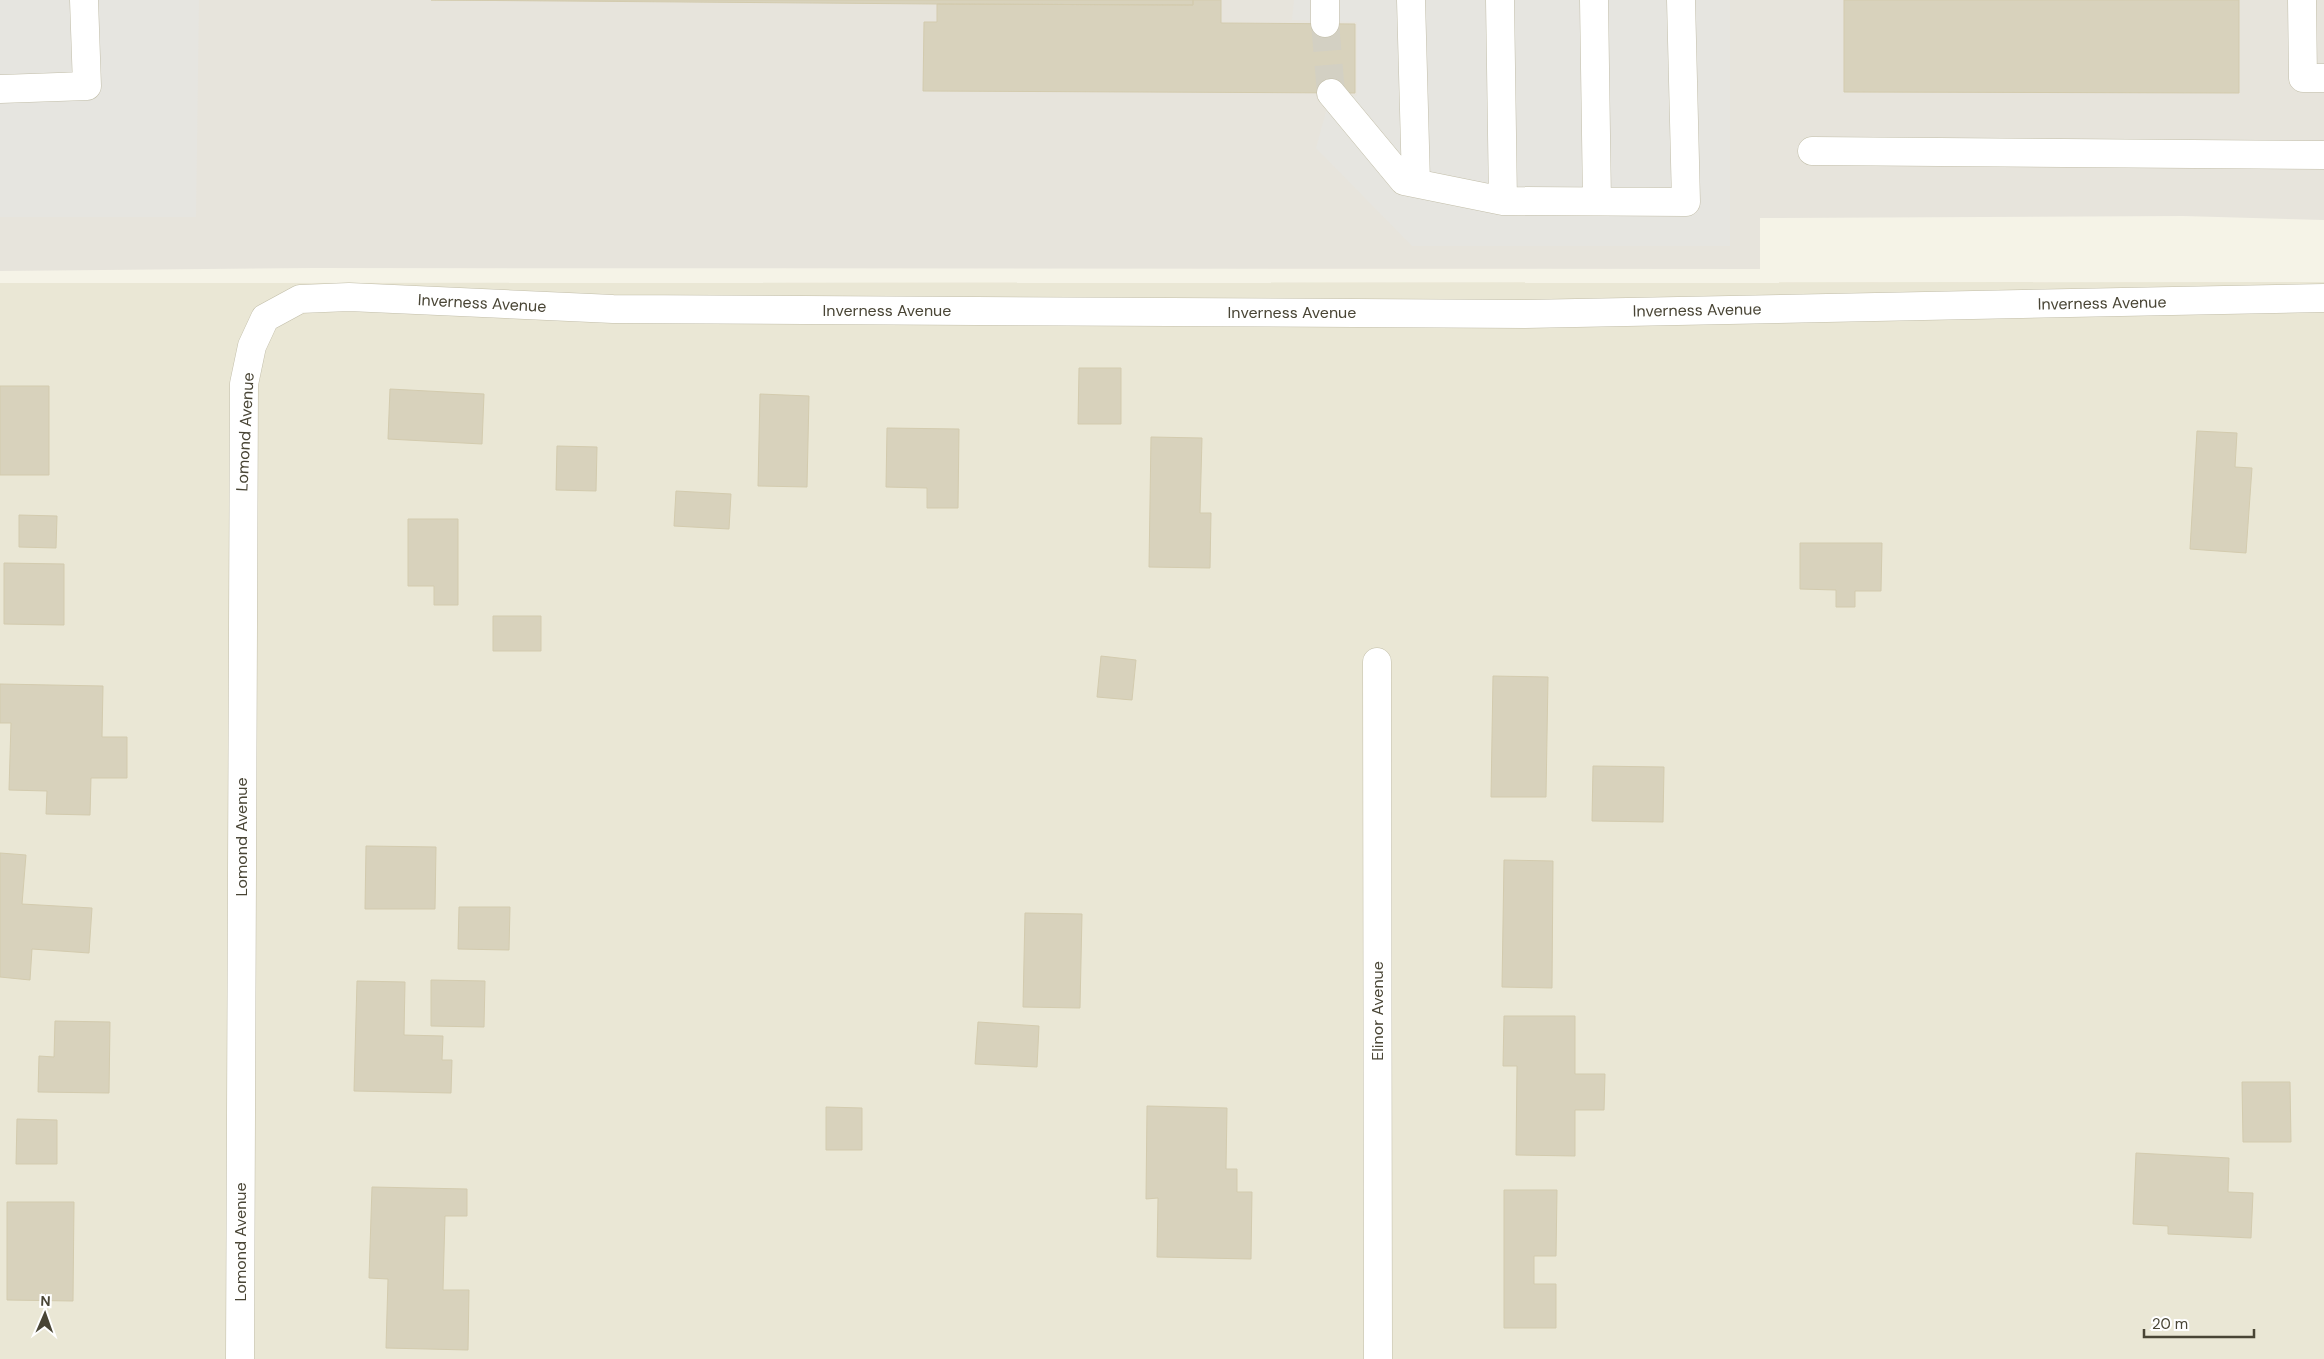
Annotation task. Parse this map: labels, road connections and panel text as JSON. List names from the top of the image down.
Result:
{
  "streets": {
    "street": ["Inverness Avenue", "Lomond Avenue", "Elinor Avenue"]
  },
  "crossings": [
    ["Inverness Avenue", "Lomond Avenue"]
  ],
  "scale_bar": "20 m",
  "north": "top"
}
